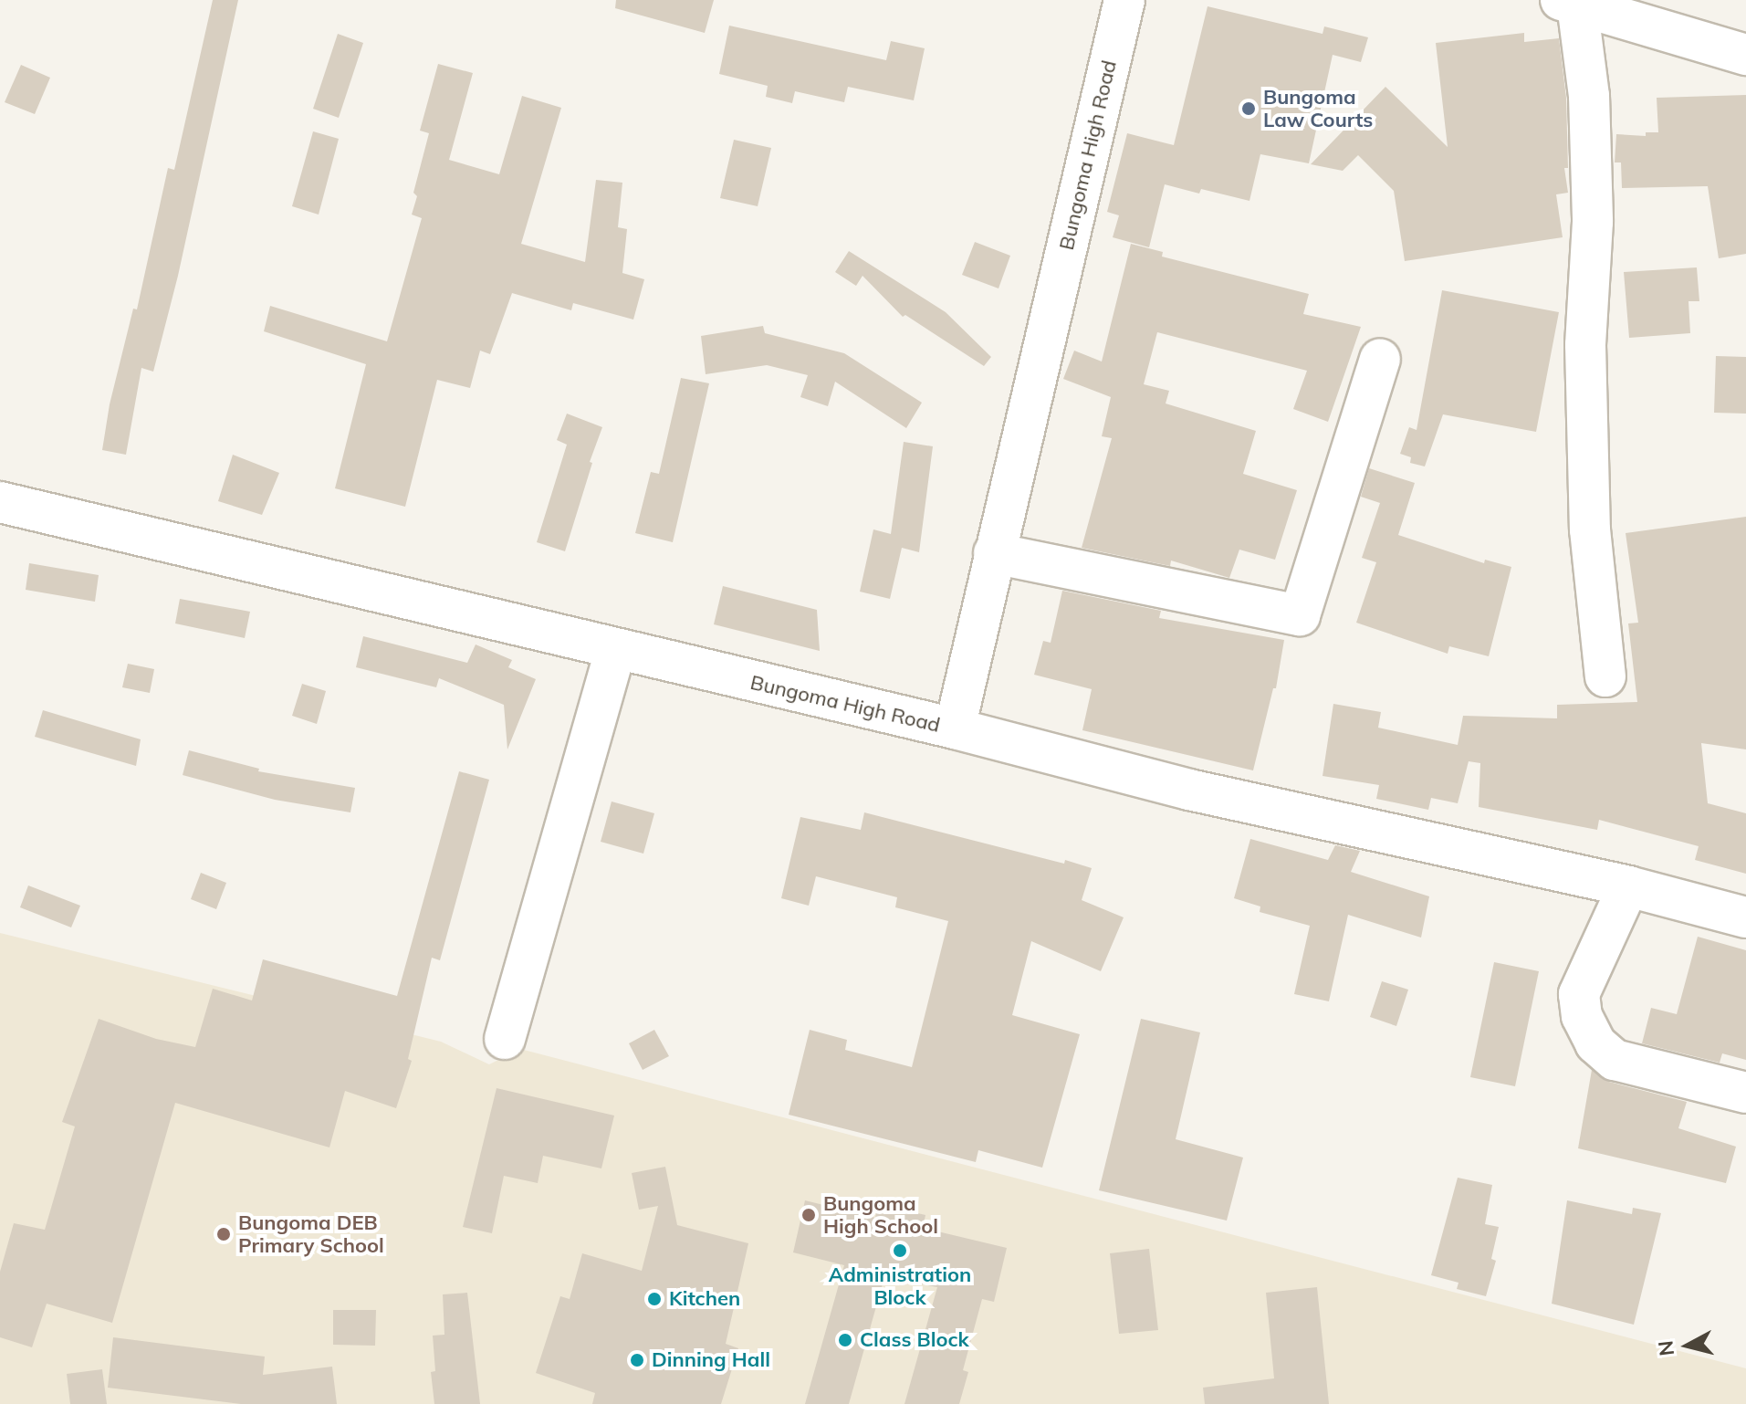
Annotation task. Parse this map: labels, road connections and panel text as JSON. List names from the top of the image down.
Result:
{
  "streets": {
    "street": ["Bungoma High Road"]
  },
  "places": [
    "Bungoma Law Courts",
    "Bungoma High School",
    "Bungoma DEB Primary School",
    "Administration Block",
    "Kitchen",
    "Class Block",
    "Dinning Hall"
  ],
  "north": "left"
}
